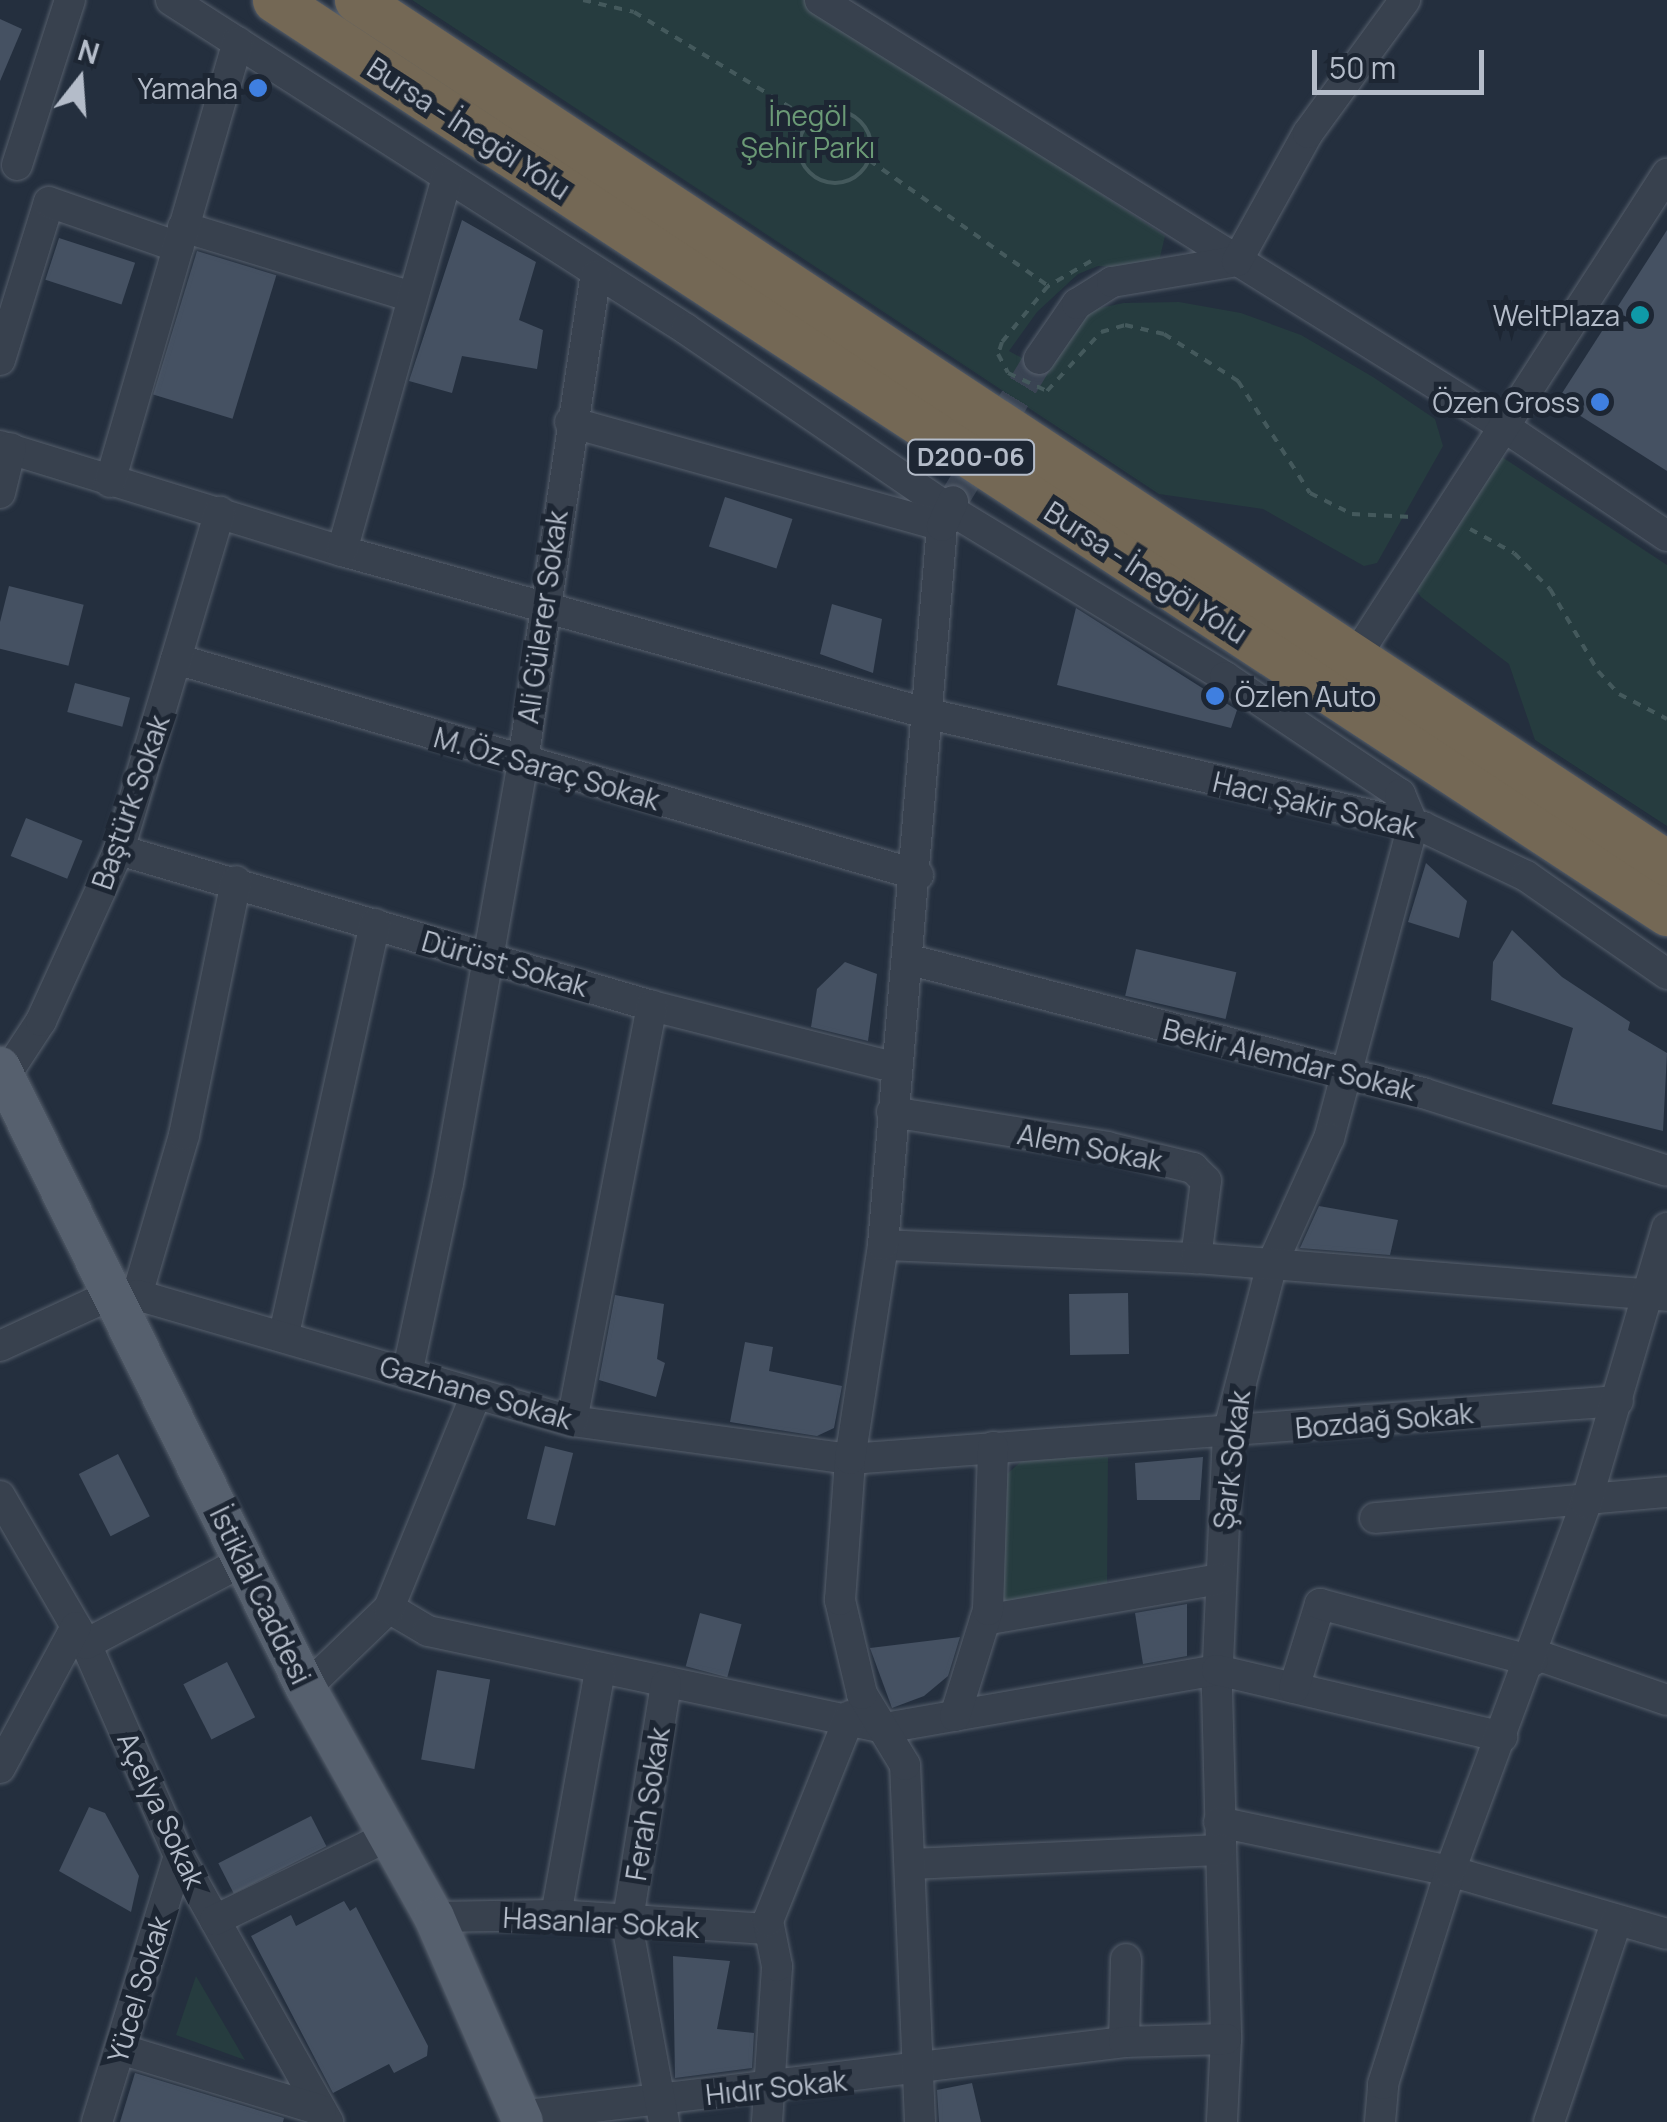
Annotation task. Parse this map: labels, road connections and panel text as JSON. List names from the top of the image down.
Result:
{
  "streets": {
    "highway": ["Bursa - İnegöl Yolu", "D200-06"],
    "main road": ["İstiklal Caddesi"],
    "street": [
      "Ali Gülerer Sokak",
      "M. Öz Saraç Sokak",
      "Baştürk Sokak",
      "Hacı Şakir Sokak",
      "Dürüst Sokak",
      "Bekir Alemdar Sokak",
      "Alem Sokak",
      "Gazhane Sokak",
      "Bozdağ Sokak",
      "Şark Sokak",
      "Ferah Sokak",
      "Açelya Sokak",
      "Hasanlar Sokak",
      "Yücel Sokak",
      "Hıdır Sokak"
    ]
  },
  "crossings": [
    ["Ali Gülerer Sokak", "M. Öz Saraç Sokak"],
    ["Ali Gülerer Sokak", "Hacı Şakir Sokak"],
    ["Ali Gülerer Sokak", "Dürüst Sokak"],
    ["Ali Gülerer Sokak", "Gazhane Sokak"],
    ["M. Öz Saraç Sokak", "Baştürk Sokak"],
    ["Baştürk Sokak", "Hacı Şakir Sokak"],
    ["Baştürk Sokak", "Dürüst Sokak"],
    ["Baştürk Sokak", "İstiklal Caddesi"],
    ["Hacı Şakir Sokak", "Şark Sokak"],
    ["Bekir Alemdar Sokak", "Şark Sokak"],
    ["Gazhane Sokak", "Bozdağ Sokak"],
    ["Gazhane Sokak", "İstiklal Caddesi"],
    ["Bozdağ Sokak", "Şark Sokak"],
    ["Şark Sokak", "Hıdır Sokak"],
    ["İstiklal Caddesi", "Hasanlar Sokak"],
    ["İstiklal Caddesi", "Hıdır Sokak"],
    ["Ferah Sokak", "Hasanlar Sokak"],
    ["Açelya Sokak", "Yücel Sokak"]
  ],
  "parks": ["İnegöl Şehir Parkı"],
  "places": [
    "Yamaha",
    "WeltPlaza",
    "Özen Gross",
    "Özlen Auto"
  ],
  "scale_bar": "50 m",
  "north": "top"
}
